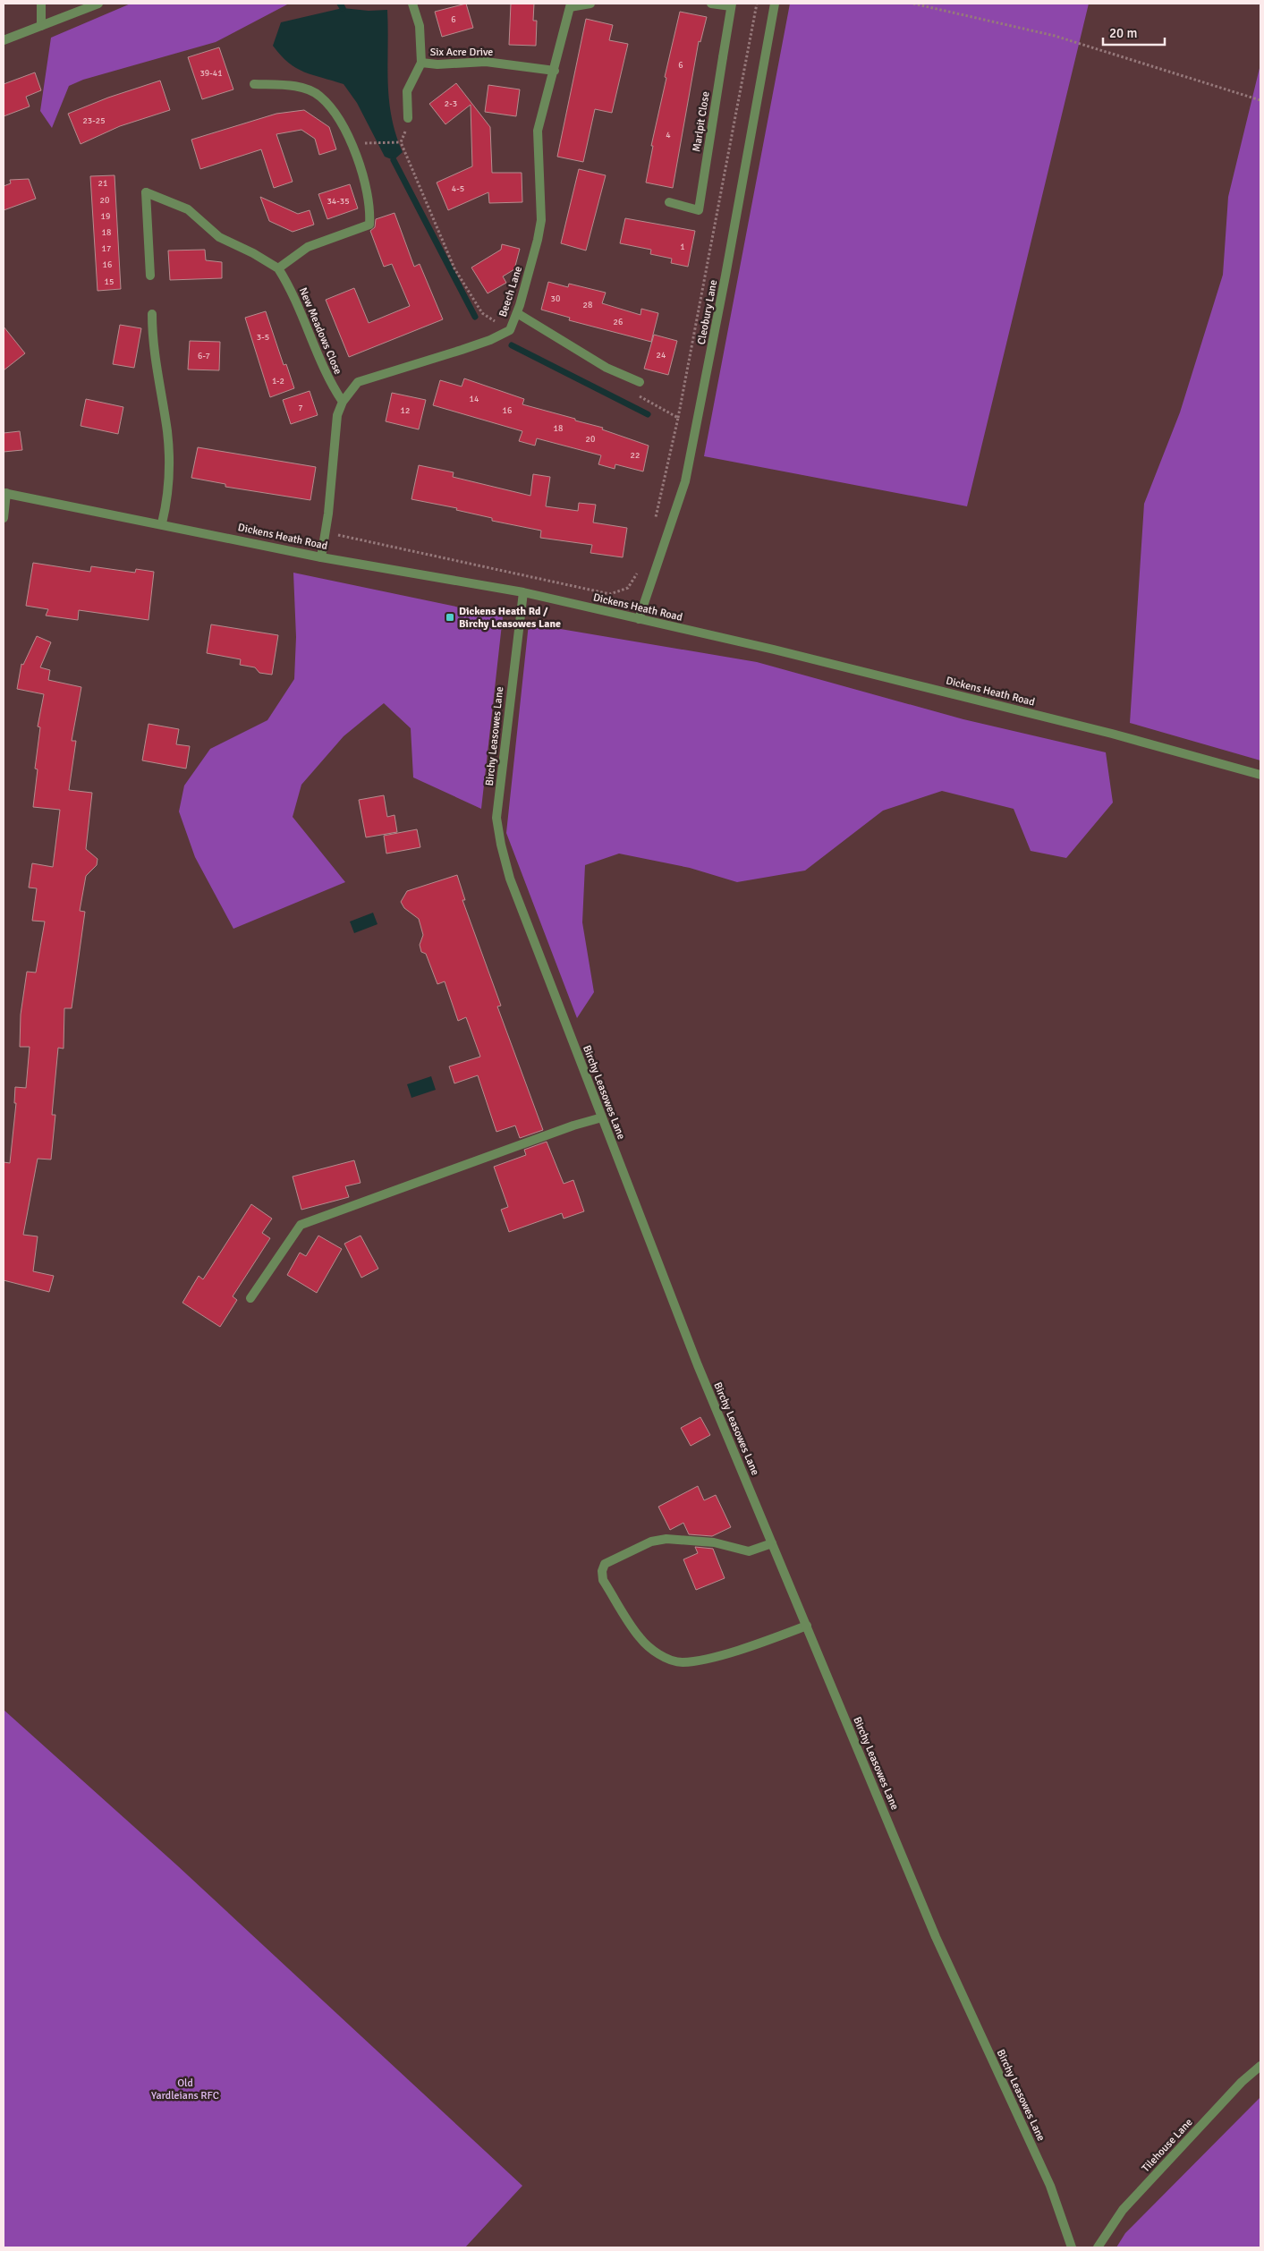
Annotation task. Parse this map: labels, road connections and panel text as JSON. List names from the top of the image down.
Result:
{
  "streets": {
    "street": [
      "Six Acre Drive",
      "Marlpit Close",
      "Beech Lane",
      "Cleobury Lane",
      "New Meadows Close",
      "Dickens Heath Road",
      "Birchy Leasowes Lane",
      "Tilehouse Lane"
    ]
  },
  "crossings": [
    ["Six Acre Drive", "Beech Lane"],
    ["Beech Lane", "New Meadows Close"],
    ["Beech Lane", "Dickens Heath Road"],
    ["Cleobury Lane", "Dickens Heath Road"],
    ["Dickens Heath Road", "Birchy Leasowes Lane"]
  ],
  "parks": ["Old Yardleians RFC"],
  "places": {
    "transit": ["Dickens Heath Rd / Birchy Leasowes Lane"]
  },
  "house_numbers": [
    "6",
    "6",
    "39-41",
    "2-3",
    "23-25",
    "4",
    "21",
    "4-5",
    "20",
    "34-35",
    "19",
    "18",
    "1",
    "17",
    "16",
    "15",
    "30",
    "28",
    "26",
    "3-5",
    "24",
    "6-7",
    "1-2",
    "14",
    "7",
    "12",
    "16",
    "18",
    "20",
    "22"
  ],
  "scale_bar": "20 m"
}
